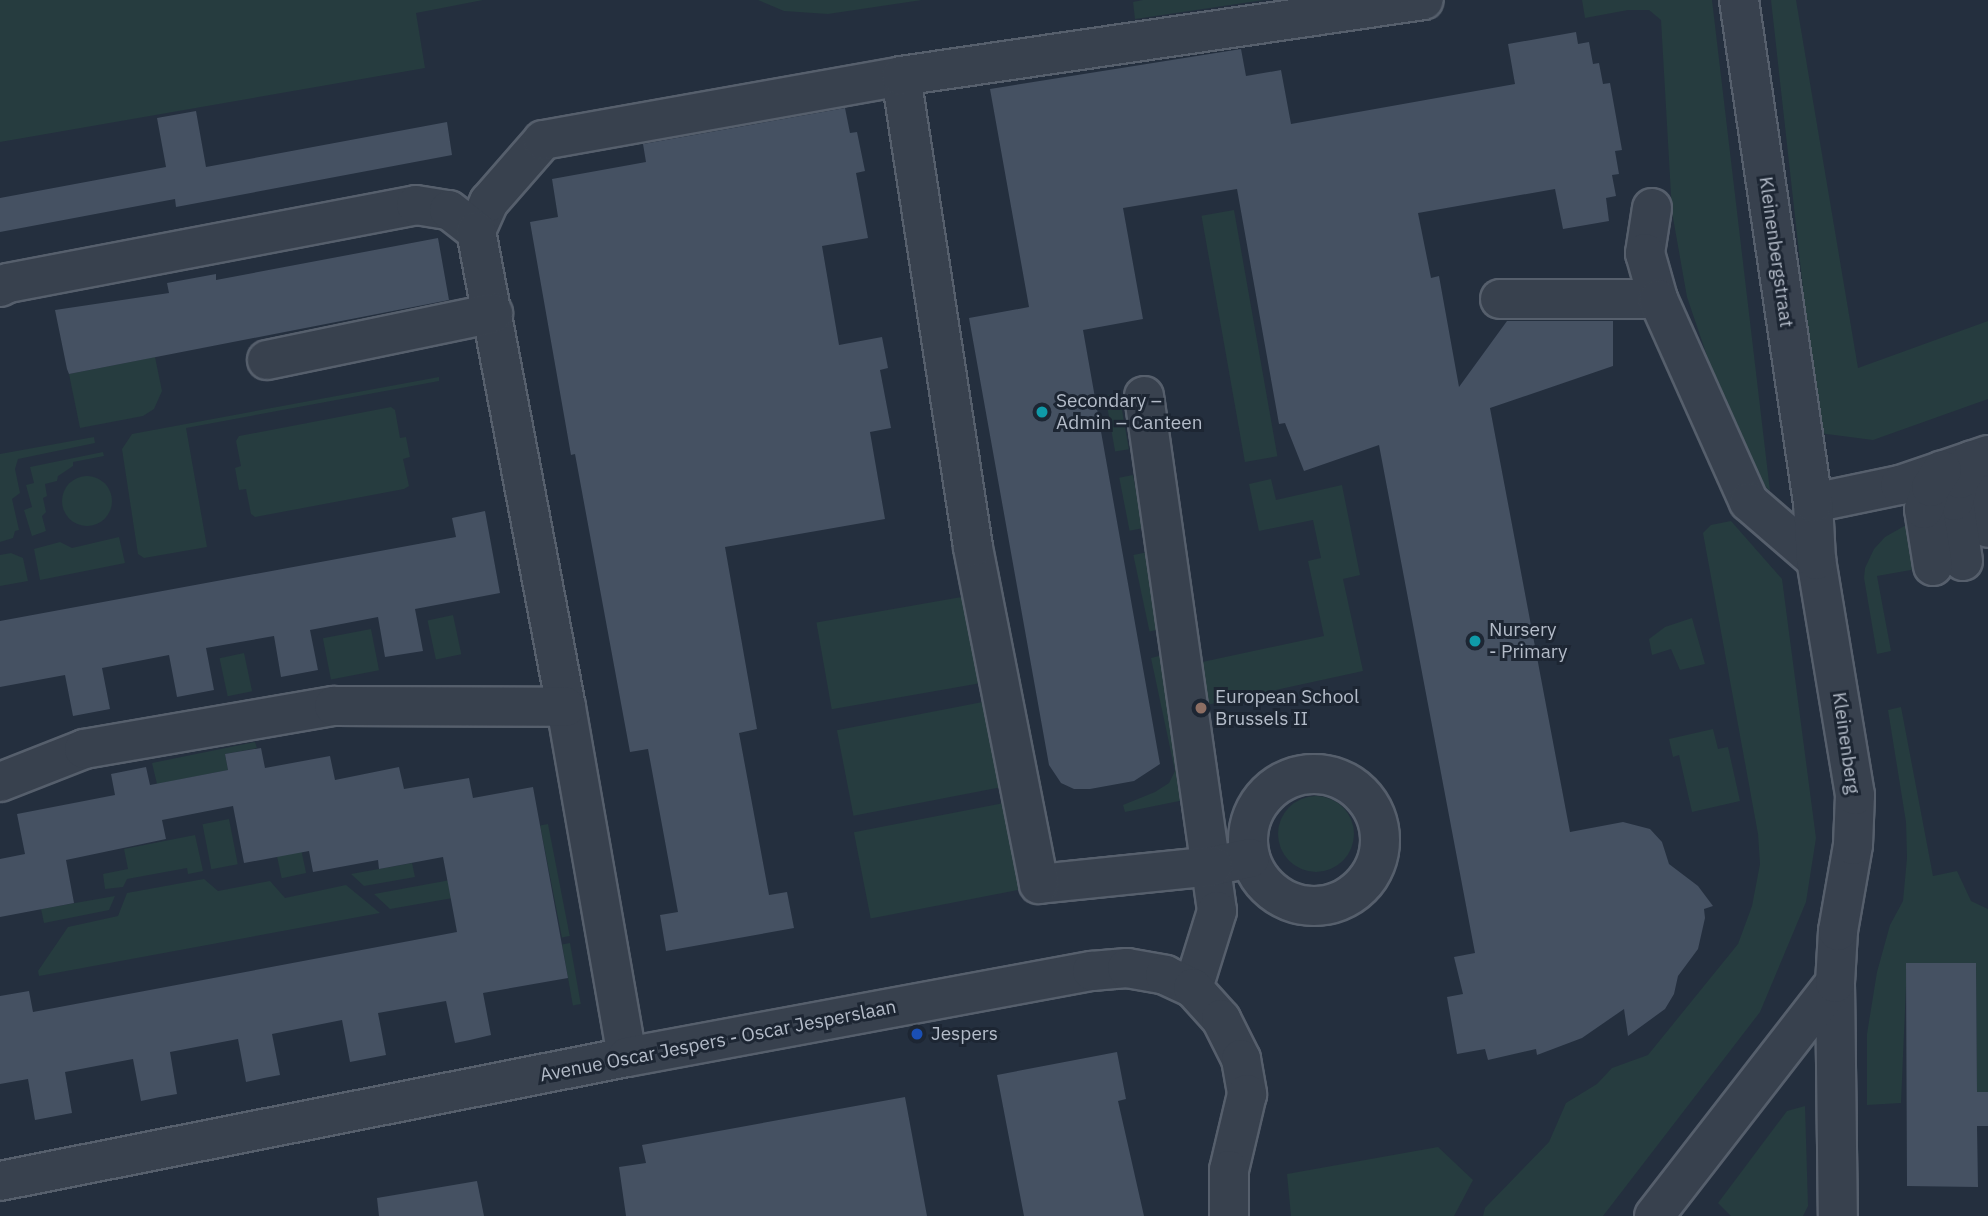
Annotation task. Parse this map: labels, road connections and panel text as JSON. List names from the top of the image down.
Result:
{
  "streets": {
    "street": ["Kleinenbergstraat", "Kleinenberg", "Avenue Oscar Jespers - Oscar Jesperslaan"]
  },
  "crossings": [
    ["Kleinenbergstraat", "Kleinenberg"]
  ],
  "places": [
    "Secondary – Admin – Canteen",
    "Nursery - Primary",
    "European School Brussels II",
    "Jespers"
  ]
}
